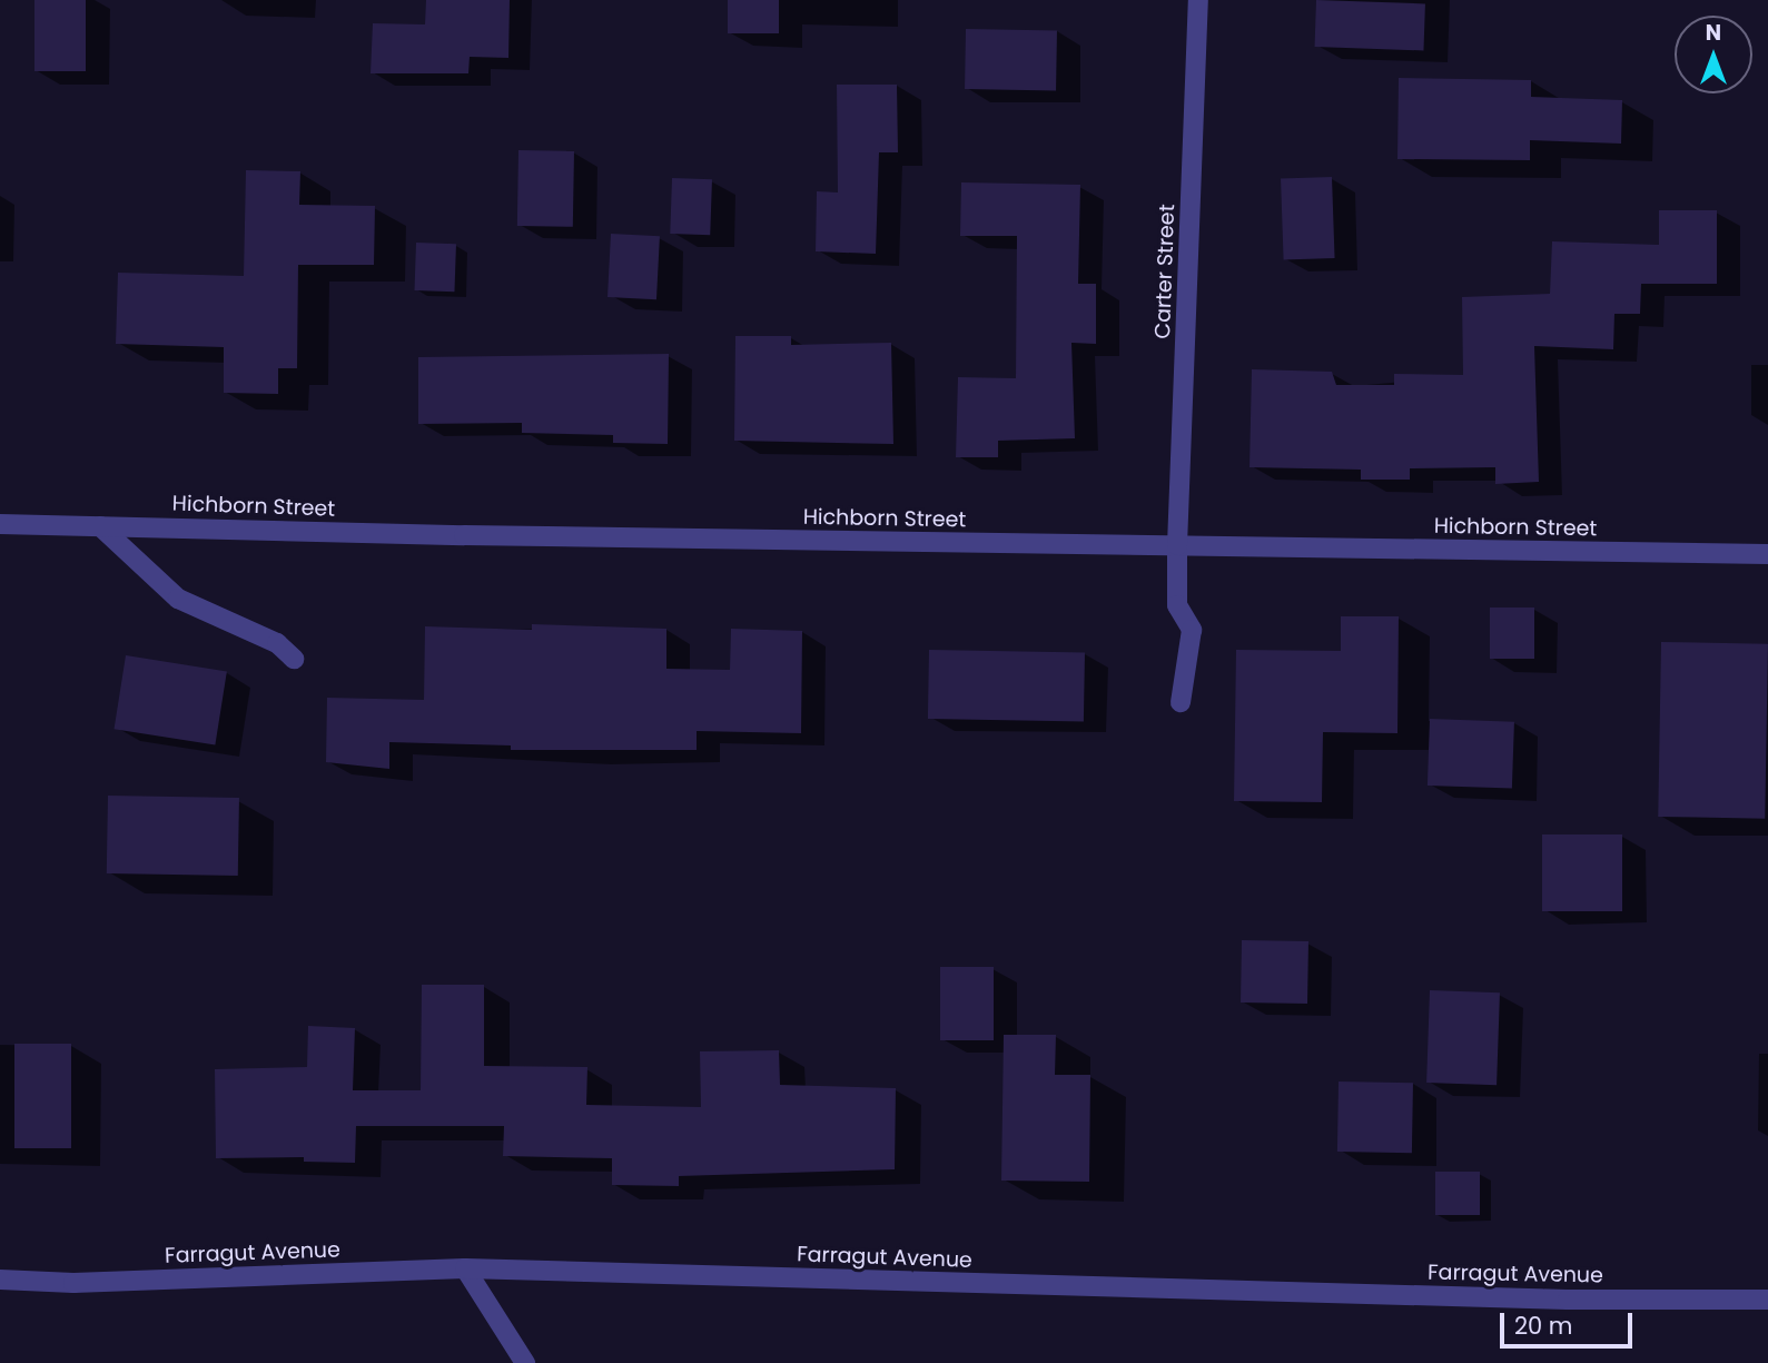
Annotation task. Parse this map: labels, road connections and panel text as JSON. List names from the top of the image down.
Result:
{
  "streets": {
    "street": ["Carter Street", "Hichborn Street", "Farragut Avenue"]
  },
  "crossings": [
    ["Carter Street", "Hichborn Street"]
  ],
  "scale_bar": "20 m",
  "north": "top"
}
